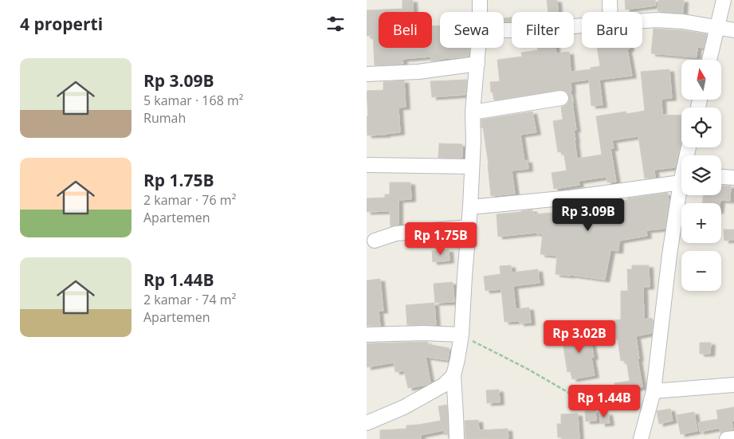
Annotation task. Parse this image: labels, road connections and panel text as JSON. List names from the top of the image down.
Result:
{
  "north": "top",
  "page": {
    "heading": "4 properti",
    "chip": [
      "Beli",
      "Sewa",
      "Filter",
      "Baru"
    ],
    "list": [
      {
        "name": "Rp 3.09B",
        "note": "5 kamar · 168 m² · Rumah"
      },
      {
        "name": "Rp 1.75B",
        "note": "2 kamar · 76 m² · Apartemen"
      },
      {
        "name": "Rp 1.44B",
        "note": "2 kamar · 74 m² · Apartemen"
      }
    ],
    "map_buttons": ["+", "−"],
    "price": [
      "Rp 3.09B",
      "Rp 1.75B",
      "Rp 3.02B",
      "Rp 1.44B"
    ]
  }
}
